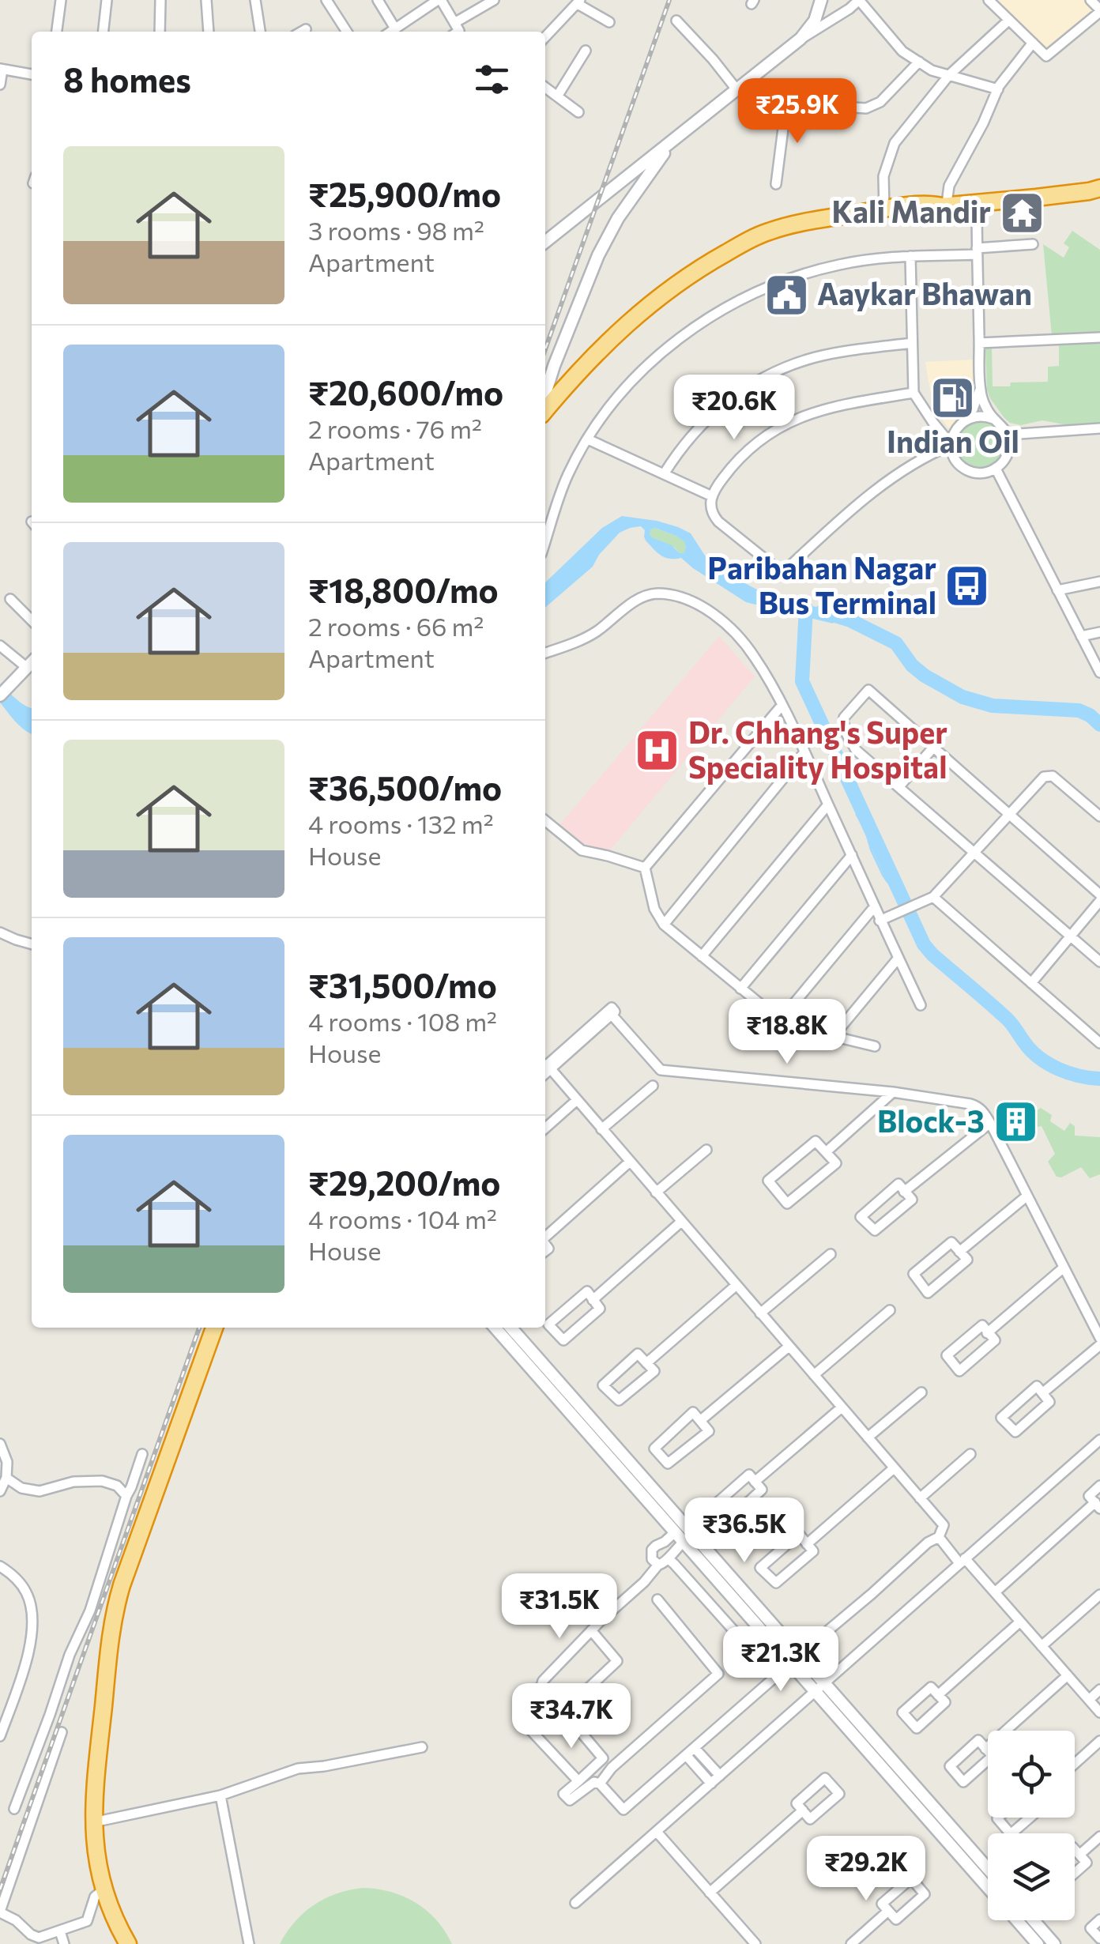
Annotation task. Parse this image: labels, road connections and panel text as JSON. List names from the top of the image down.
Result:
{
  "places": {
    "temple": ["Kali Mandir"],
    "public building": ["Aaykar Bhawan"],
    "fuel station": ["Indian Oil"],
    "bus stop": ["Paribahan Nagar Bus Terminal"],
    "hospital": ["Dr. Chhang's Super Speciality Hospital"],
    "building": ["Block-3"]
  },
  "page": {
    "heading": "8 homes",
    "price": [
      "₹25.9K",
      "₹20.6K",
      "₹18.8K",
      "₹36.5K",
      "₹31.5K",
      "₹21.3K",
      "₹34.7K",
      "₹29.2K"
    ],
    "list": [
      {
        "name": "₹25,900/mo",
        "note": "3 rooms · 98 m² · Apartment"
      },
      {
        "name": "₹20,600/mo",
        "note": "2 rooms · 76 m² · Apartment"
      },
      {
        "name": "₹18,800/mo",
        "note": "2 rooms · 66 m² · Apartment"
      },
      {
        "name": "₹36,500/mo",
        "note": "4 rooms · 132 m² · House"
      },
      {
        "name": "₹31,500/mo",
        "note": "4 rooms · 108 m² · House"
      },
      {
        "name": "₹29,200/mo",
        "note": "4 rooms · 104 m² · House"
      }
    ]
  }
}
